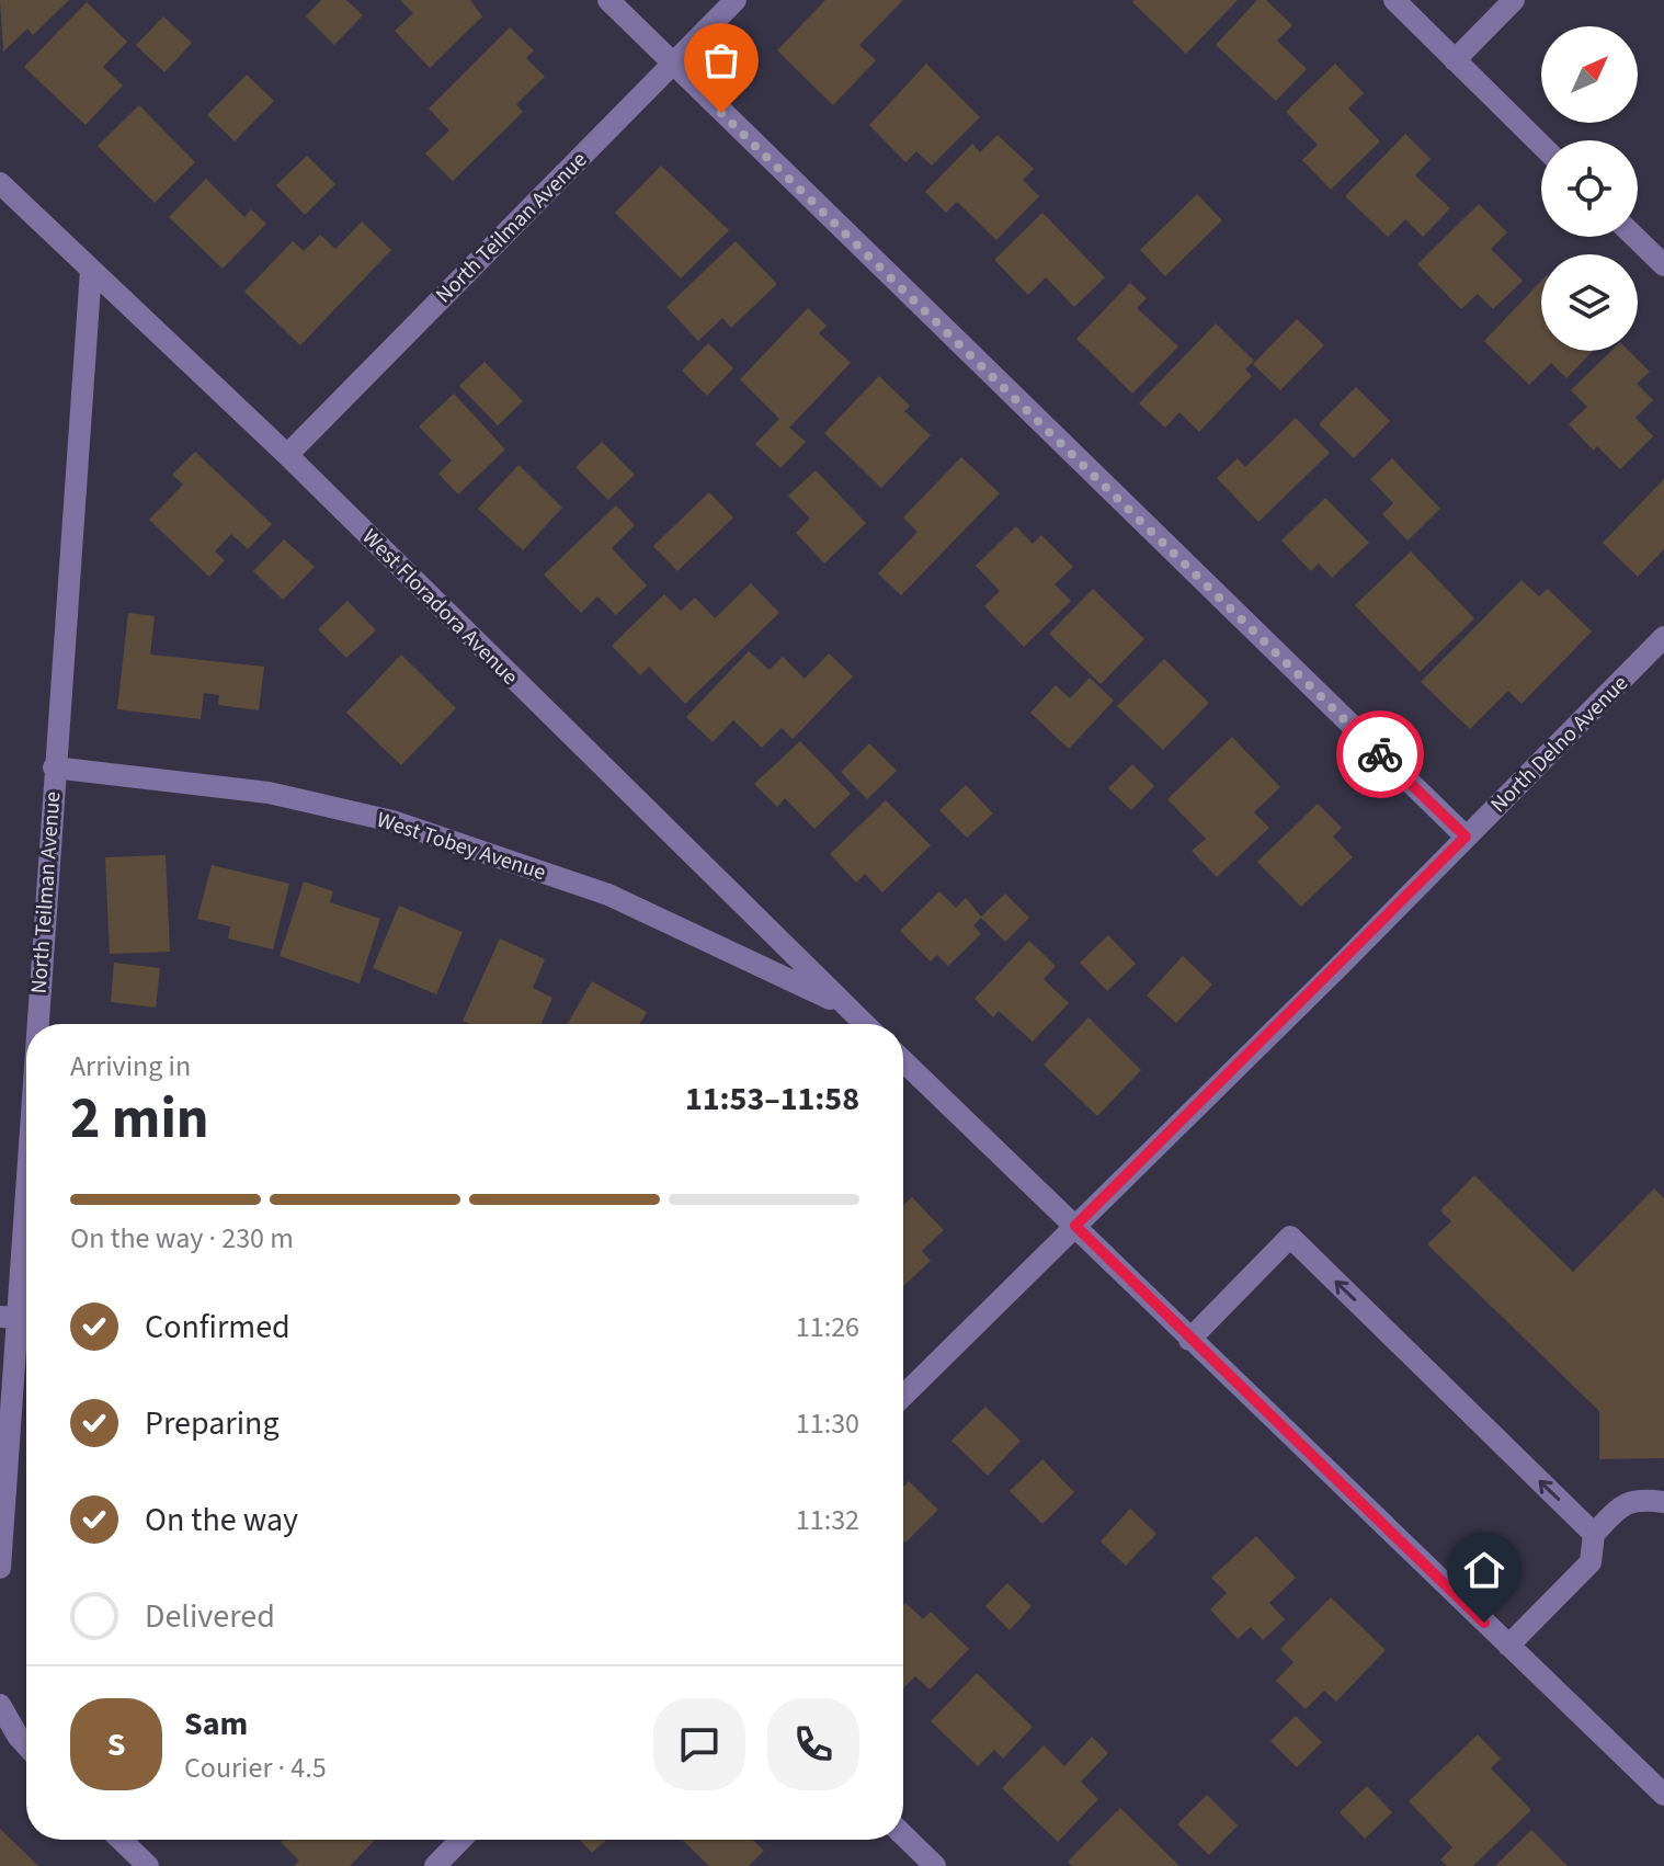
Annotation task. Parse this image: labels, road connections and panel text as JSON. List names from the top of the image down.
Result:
{
  "streets": {
    "street": [
      "North Teilman Avenue",
      "West Floradora Avenue",
      "North Delno Avenue",
      "West Tobey Avenue"
    ]
  },
  "crossings": [
    ["North Teilman Avenue", "West Floradora Avenue"],
    ["North Teilman Avenue", "West Tobey Avenue"],
    ["West Floradora Avenue", "West Tobey Avenue"]
  ],
  "north": "top right",
  "page": {
    "heading": ["2 min", "Arriving in", "11:53–11:58"],
    "panel": ["Sam", "Courier · 4.5"],
    "bar": "On the way · 230 m",
    "list": [
      ["Confirmed", "11:26"],
      ["Preparing", "11:30"],
      ["On the way", "11:32"],
      "Delivered"
    ],
    "round": "S"
  }
}
